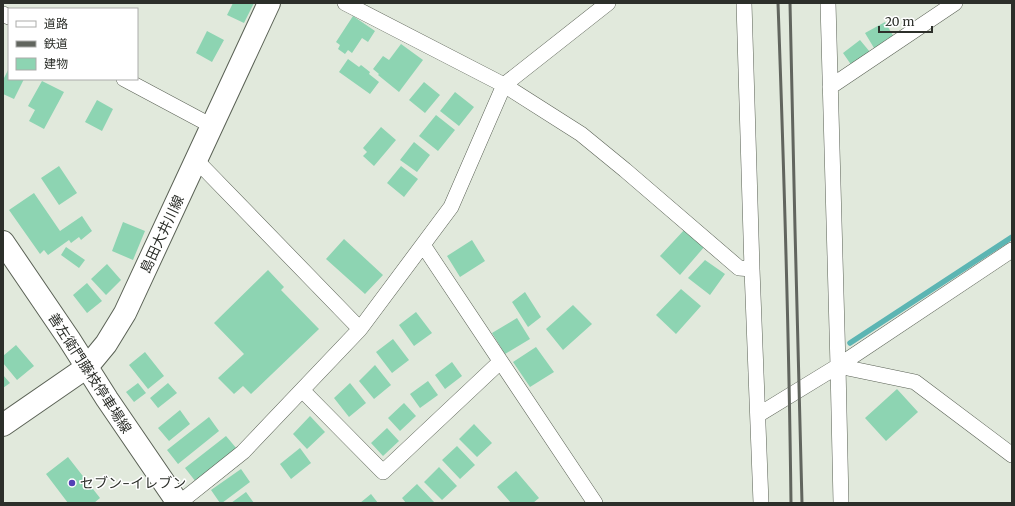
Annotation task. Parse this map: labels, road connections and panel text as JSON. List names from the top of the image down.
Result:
{
  "streets": {
    "main road": ["島田大井川線", "善左衛門藤枝停車場線"]
  },
  "crossings": [
    ["島田大井川線", "善左衛門藤枝停車場線"]
  ],
  "places": ["セブン-イレブン"],
  "legend": ["道路", "鉄道", "建物"],
  "scale_bar": "20 m"
}
